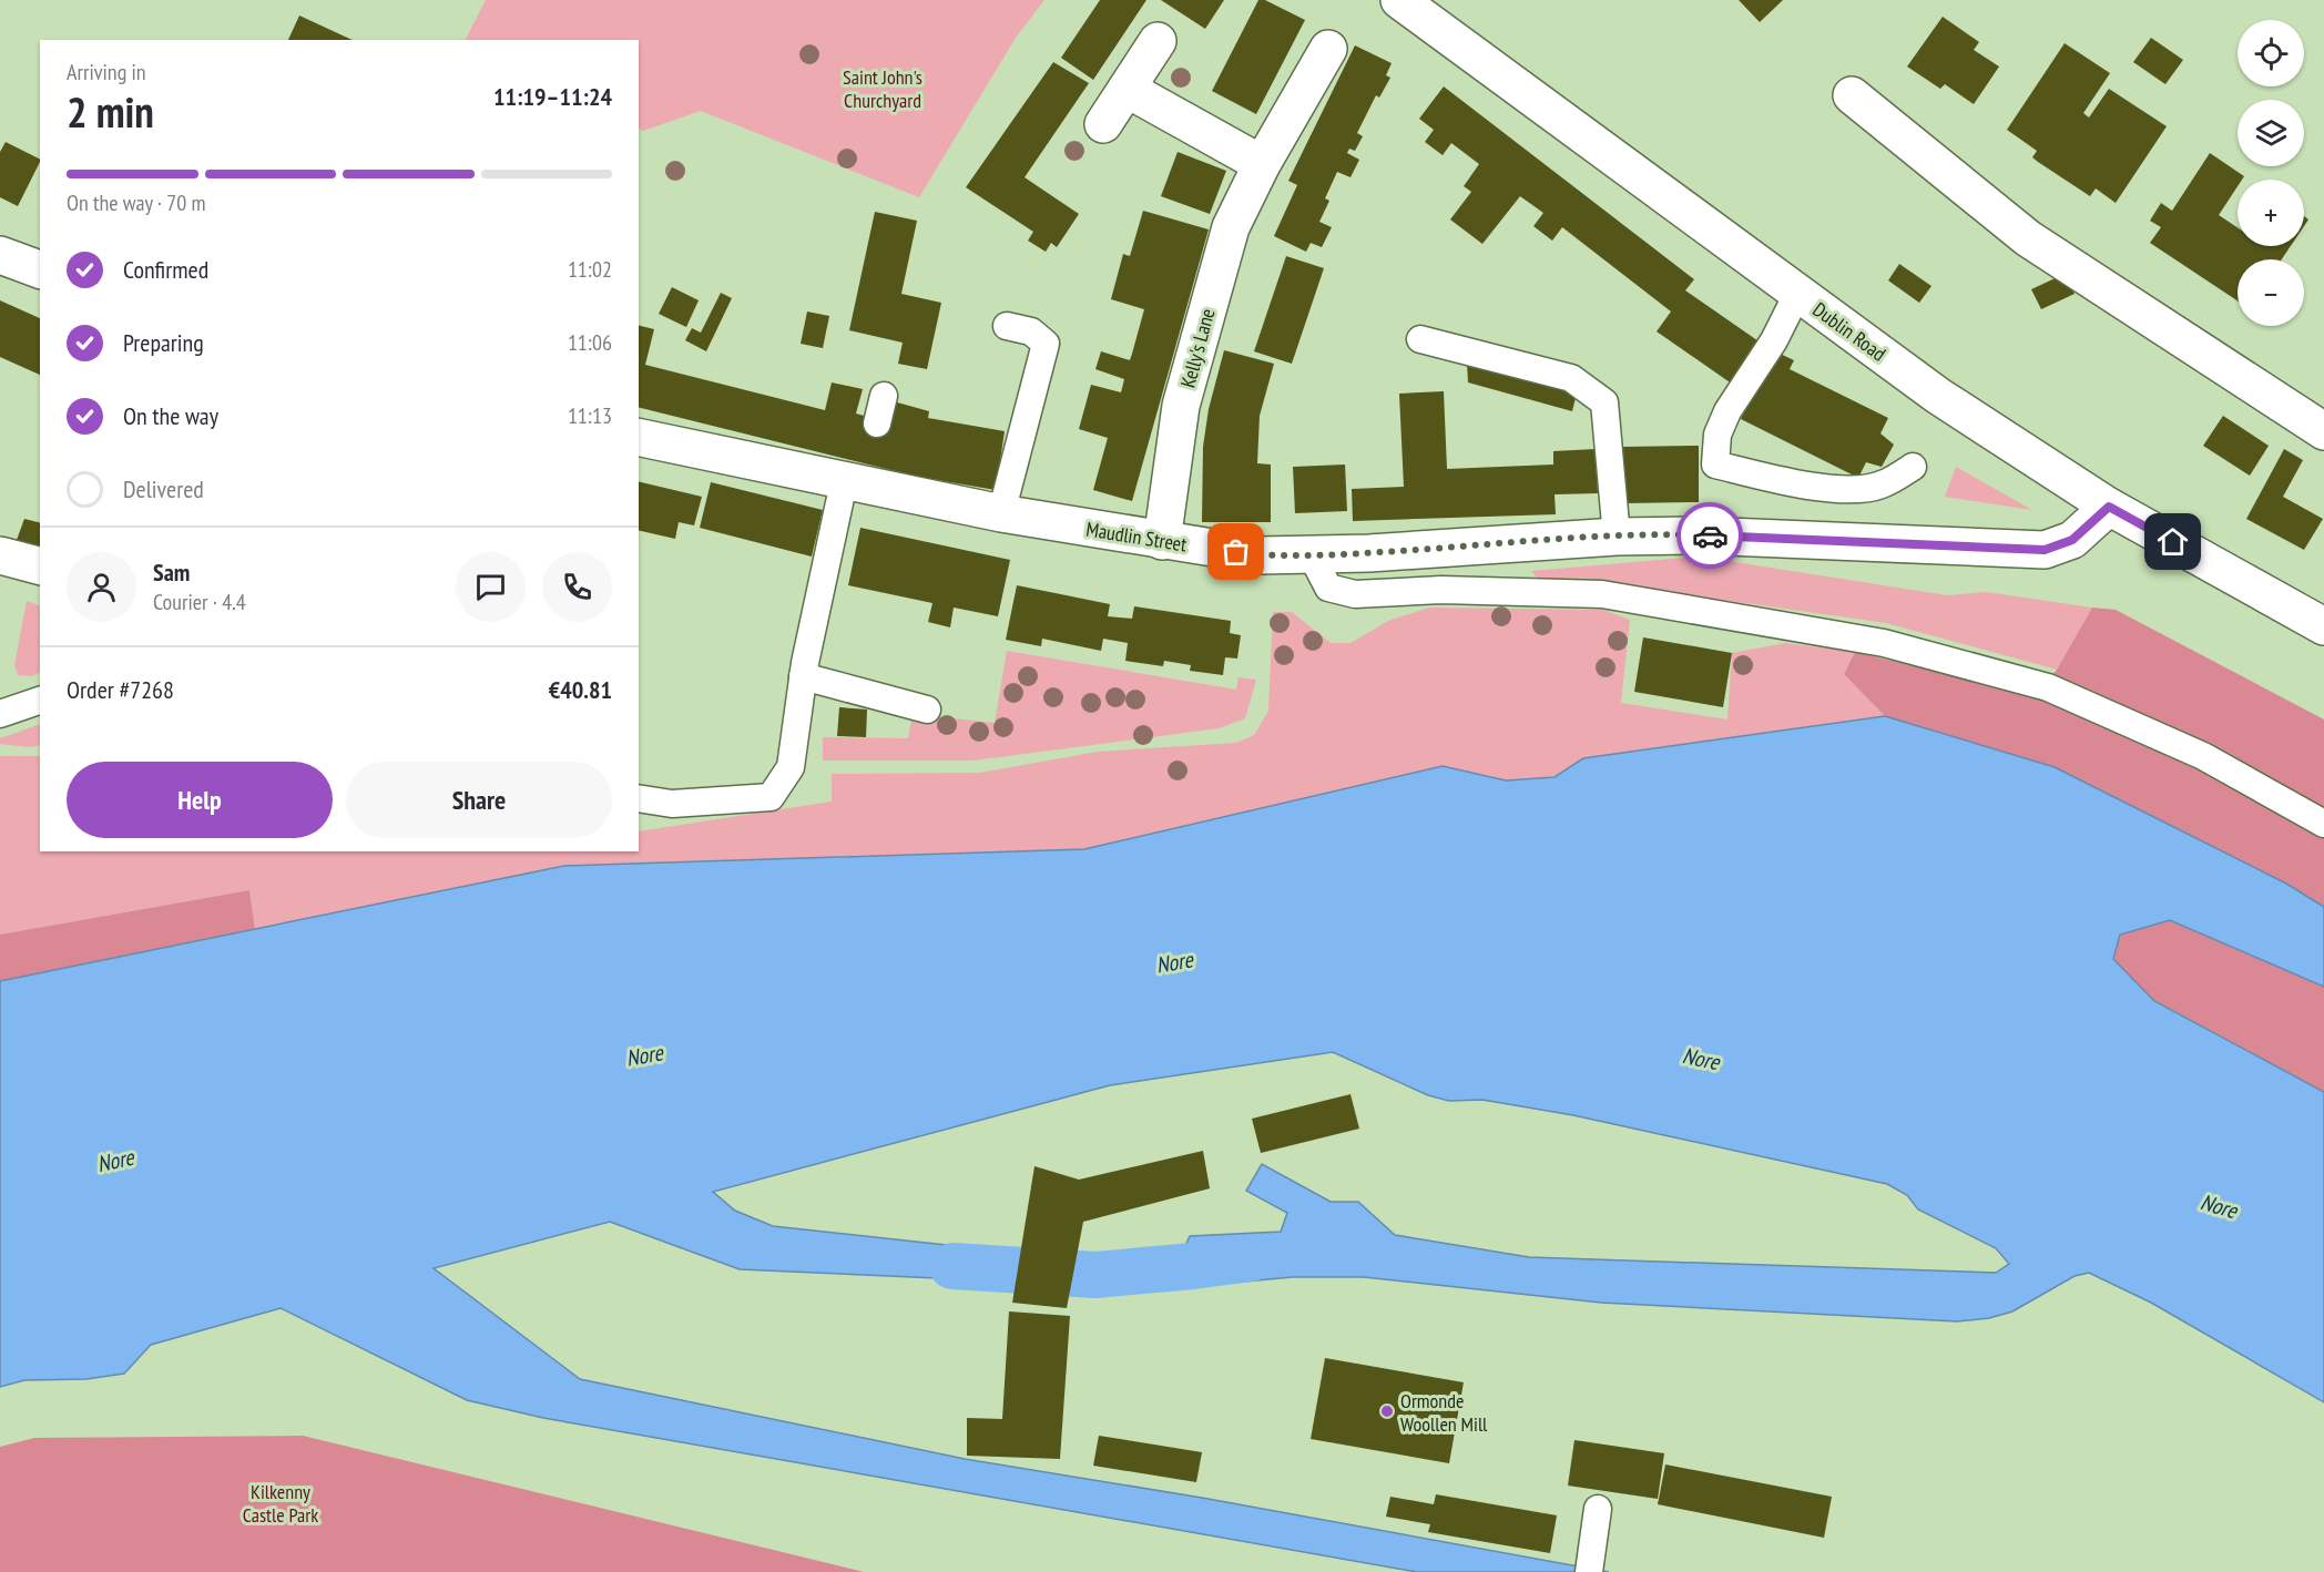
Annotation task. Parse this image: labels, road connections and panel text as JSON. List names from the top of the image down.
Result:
{
  "streets": {
    "street": ["Dublin Road", "Kelly's Lane", "Maudlin Street"]
  },
  "crossings": [
    ["Dublin Road", "Maudlin Street"],
    ["Kelly's Lane", "Maudlin Street"]
  ],
  "water": ["Nore"],
  "parks": ["Saint John's Churchyard", "Kilkenny Castle Park"],
  "places": ["Ormonde Woollen Mill"],
  "page": {
    "map_buttons": ["+", "−"],
    "heading": ["2 min", "Arriving in", "11:19–11:24"],
    "panel": [
      "Sam",
      "Courier · 4.4",
      "Order #7268",
      "€40.81"
    ],
    "bar": "On the way · 70 m",
    "list": [
      ["Confirmed", "11:02"],
      ["Preparing", "11:06"],
      ["On the way", "11:13"],
      "Delivered"
    ],
    "buttons": ["Help", "Share"]
  }
}
